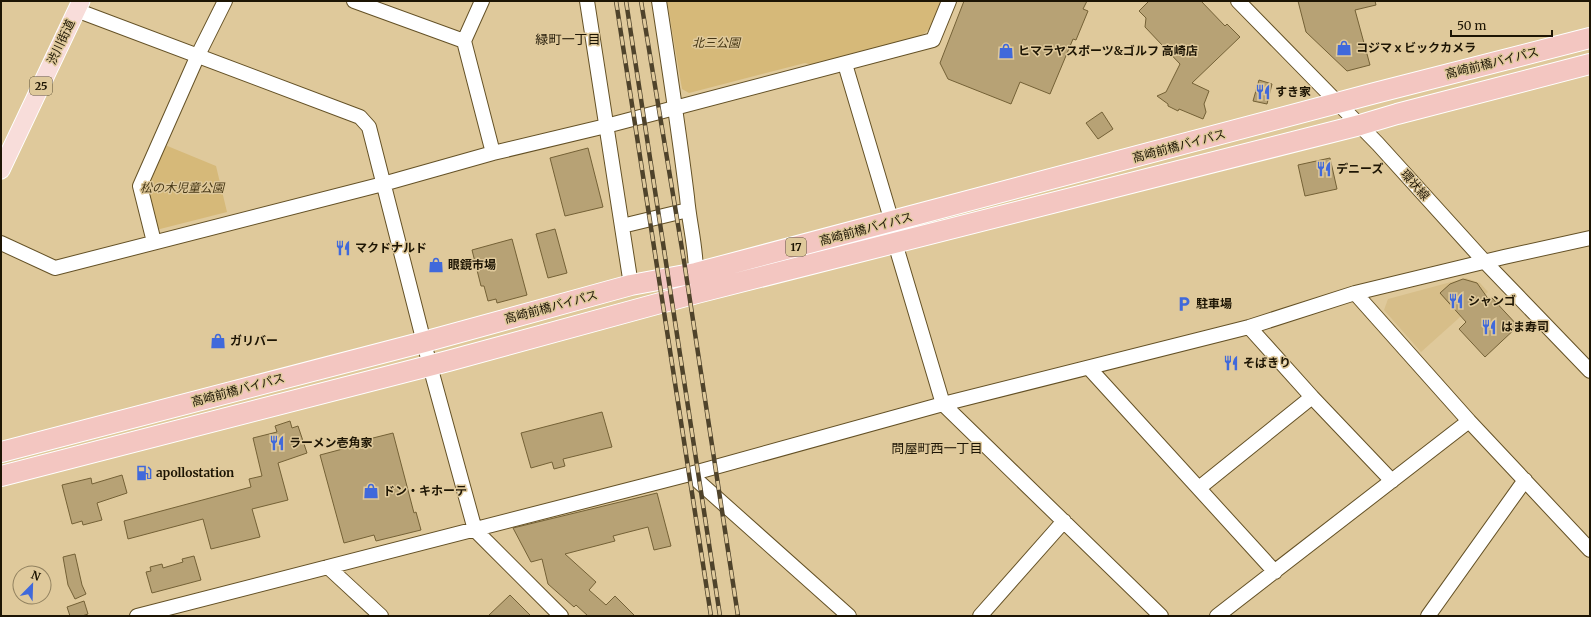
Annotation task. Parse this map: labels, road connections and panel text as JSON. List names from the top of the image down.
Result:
{
  "streets": {
    "highway": ["高崎前橋バイパス", "17"],
    "main road": ["渋川街道", "25"],
    "street": ["環状線"]
  },
  "crossings": [
    ["高崎前橋バイパス", "環状線"]
  ],
  "districts": ["緑町一丁目", "問屋町西一丁目"],
  "parks": ["北三公園", "松の木児童公園"],
  "places": {
    "shop": [
      "コジマｘビックカメラ",
      "ヒマラヤスポーツ&ゴルフ 高崎店",
      "眼鏡市場",
      "ガリバー",
      "ドン・キホーテ"
    ],
    "restaurant": [
      "すき家",
      "デニーズ",
      "マクドナルド",
      "シャンゴ",
      "はま寿司",
      "そばきり",
      "ラーメン壱角家"
    ],
    "parking": ["駐車場"],
    "fuel station": ["apollostation"]
  },
  "scale_bar": "50 m",
  "north": "top right"
}
